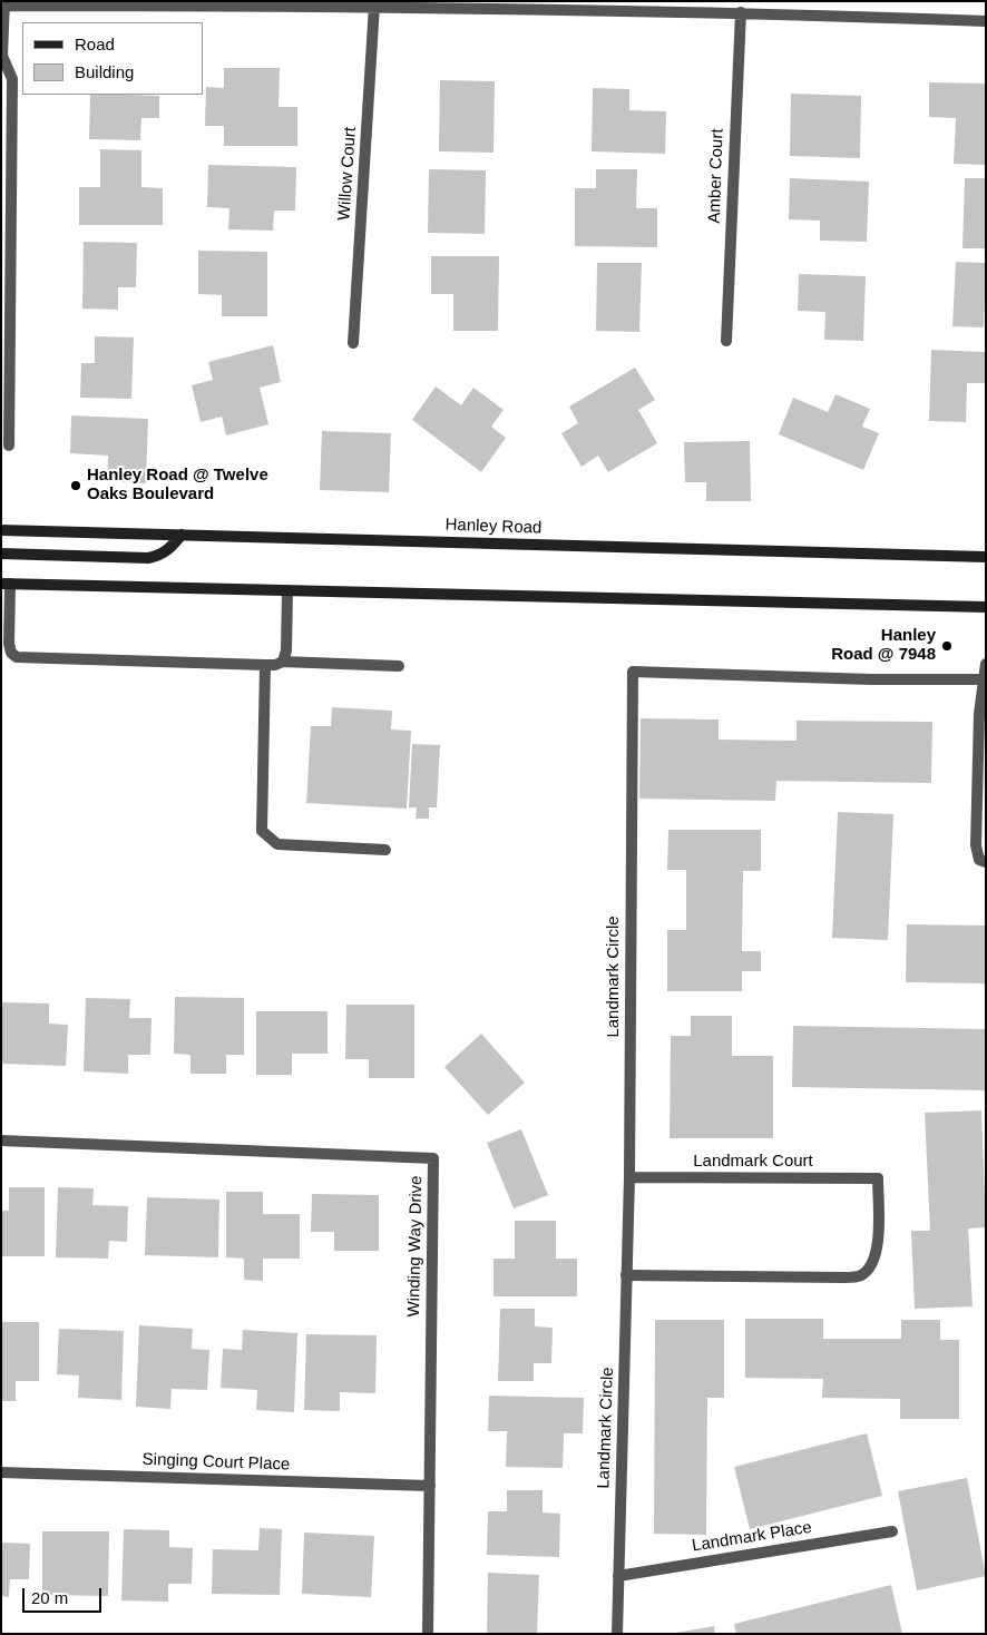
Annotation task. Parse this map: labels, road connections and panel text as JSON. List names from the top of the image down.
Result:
{
  "streets": {
    "main road": ["Hanley Road"],
    "street": [
      "Willow Court",
      "Amber Court",
      "Landmark Circle",
      "Landmark Court",
      "Winding Way Drive",
      "Singing Court Place",
      "Landmark Place"
    ]
  },
  "crossings": [
    ["Landmark Circle", "Landmark Court"],
    ["Landmark Circle", "Landmark Place"],
    ["Winding Way Drive", "Singing Court Place"]
  ],
  "places": ["Hanley Road @ Twelve Oaks Boulevard", "Hanley Road @ 7948"],
  "legend": ["Road", "Building"],
  "scale_bar": "20 m"
}
